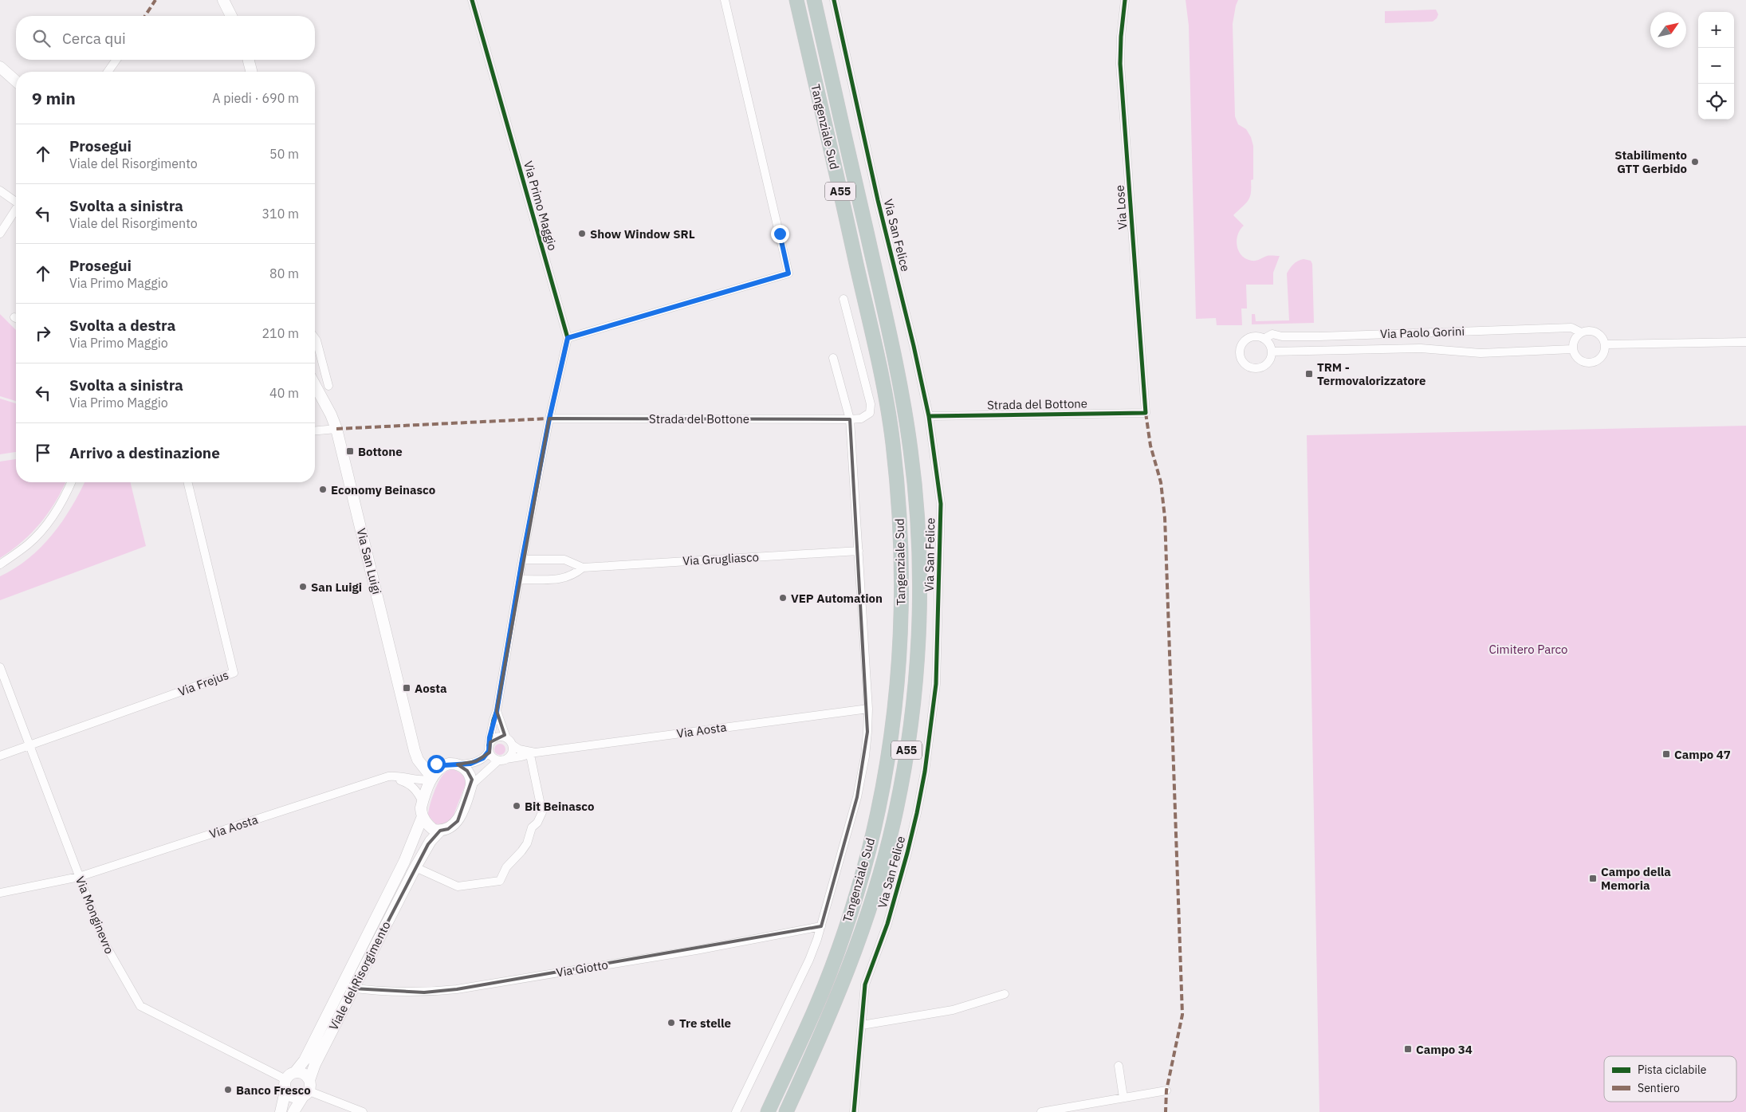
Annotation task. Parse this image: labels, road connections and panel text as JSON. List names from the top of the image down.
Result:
{
  "streets": {
    "highway": ["Tangenziale Sud", "A55"],
    "street": [
      "Via Primo Maggio",
      "Via Lose",
      "Via San Felice",
      "Via Paolo Gorini",
      "Strada del Bottone",
      "Via Grugliasco",
      "Via San Luigi",
      "Via Frejus",
      "Via Aosta",
      "Via Monginevro",
      "Via Giotto",
      "Viale del Risorgimento"
    ]
  },
  "crossings": [
    ["Via Primo Maggio", "Strada del Bottone"],
    ["Via Lose", "Strada del Bottone"],
    ["Via San Felice", "Strada del Bottone"],
    ["Via San Luigi", "Via Aosta"],
    ["Via San Luigi", "Viale del Risorgimento"],
    ["Via Frejus", "Via Monginevro"],
    ["Via Aosta", "Via Monginevro"],
    ["Via Aosta", "Viale del Risorgimento"],
    ["Via Monginevro", "Viale del Risorgimento"],
    ["Via Giotto", "Viale del Risorgimento"]
  ],
  "parks": ["Cimitero Parco"],
  "places": {
    "other": [
      "Stabilimento GTT Gerbido",
      "Show Window SRL",
      "Economy Beinasco",
      "San Luigi",
      "VEP Automation",
      "Bit Beinasco",
      "Tre stelle",
      "Banco Fresco"
    ],
    "transit": [
      "TRM - Termovalorizzatore",
      "Bottone",
      "Aosta",
      "Campo 47",
      "Campo della Memoria",
      "Campo 34"
    ]
  },
  "legend": ["Pista ciclabile", "Sentiero"],
  "north": "top right",
  "page": {
    "map_buttons": ["+", "−"],
    "search": "Cerca qui",
    "heading": ["9 min", "A piedi · 690 m"],
    "list": [
      ["Prosegui", "Viale del Risorgimento", "50 m"],
      ["Svolta a sinistra", "Viale del Risorgimento", "310 m"],
      ["Prosegui", "Via Primo Maggio", "80 m"],
      ["Svolta a destra", "Via Primo Maggio", "210 m"],
      ["Svolta a sinistra", "Via Primo Maggio", "40 m"],
      "Arrivo a destinazione"
    ]
  }
}
